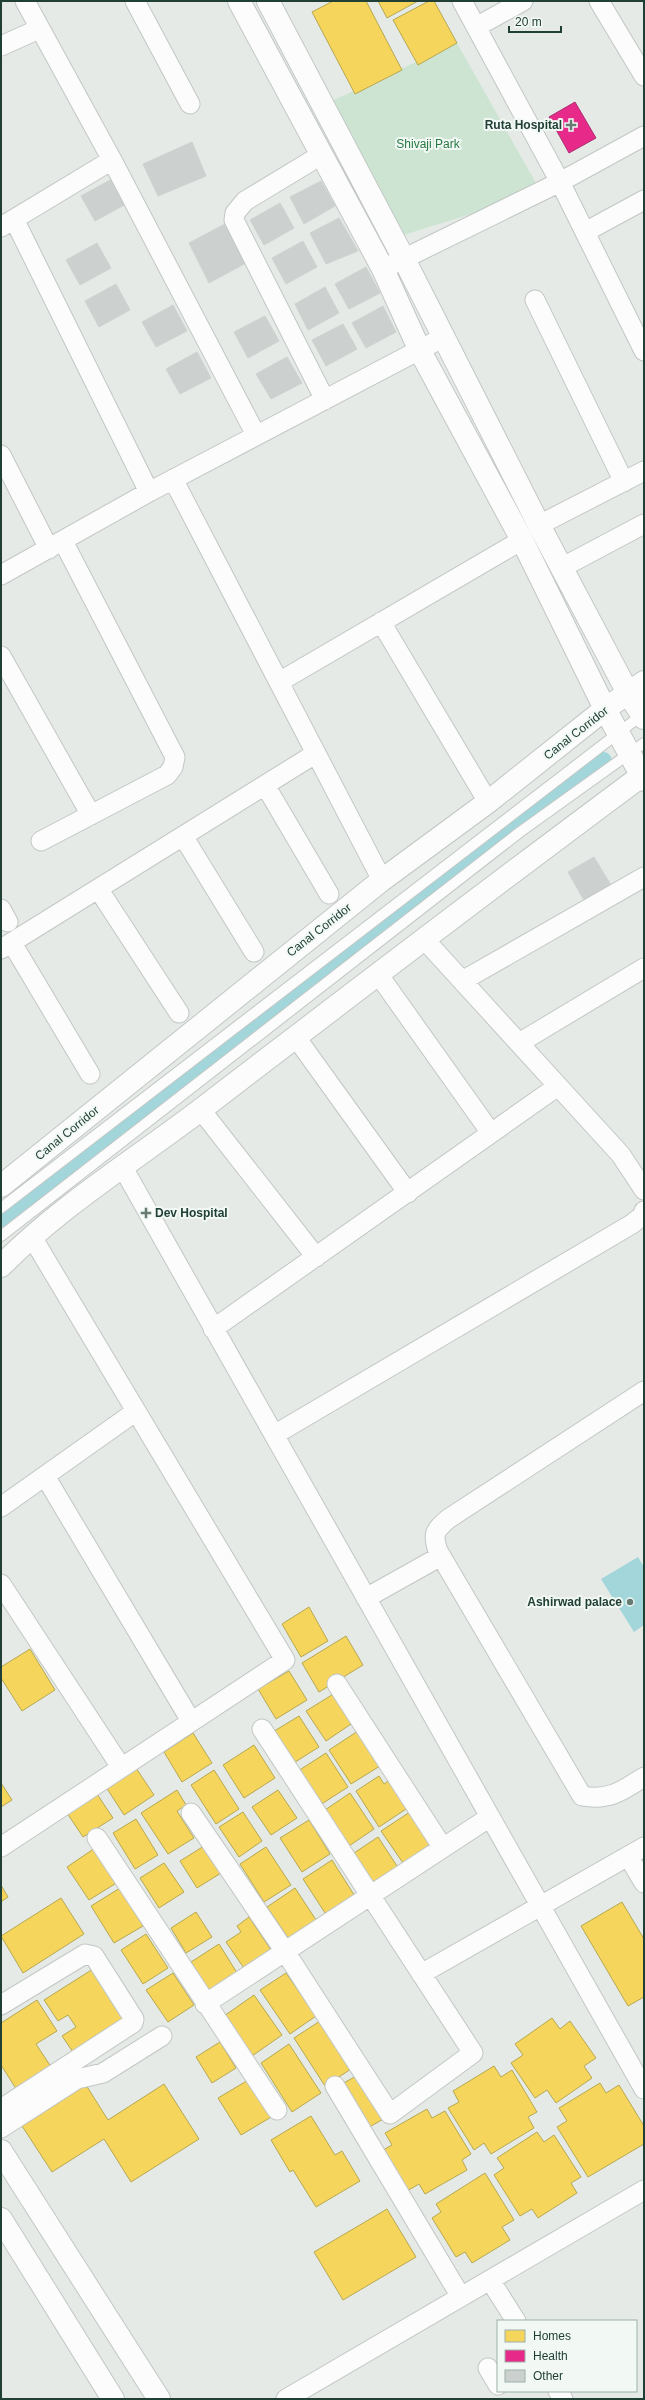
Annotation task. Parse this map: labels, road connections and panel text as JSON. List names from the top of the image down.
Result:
{
  "streets": {
    "street": ["Canal Corridor"]
  },
  "parks": ["Shivaji Park"],
  "places": {
    "health": ["Ruta Hospital", "Dev Hospital"],
    "other": ["Ashirwad palace"]
  },
  "legend": ["Homes", "Health", "Other"],
  "scale_bar": "20 m"
}
